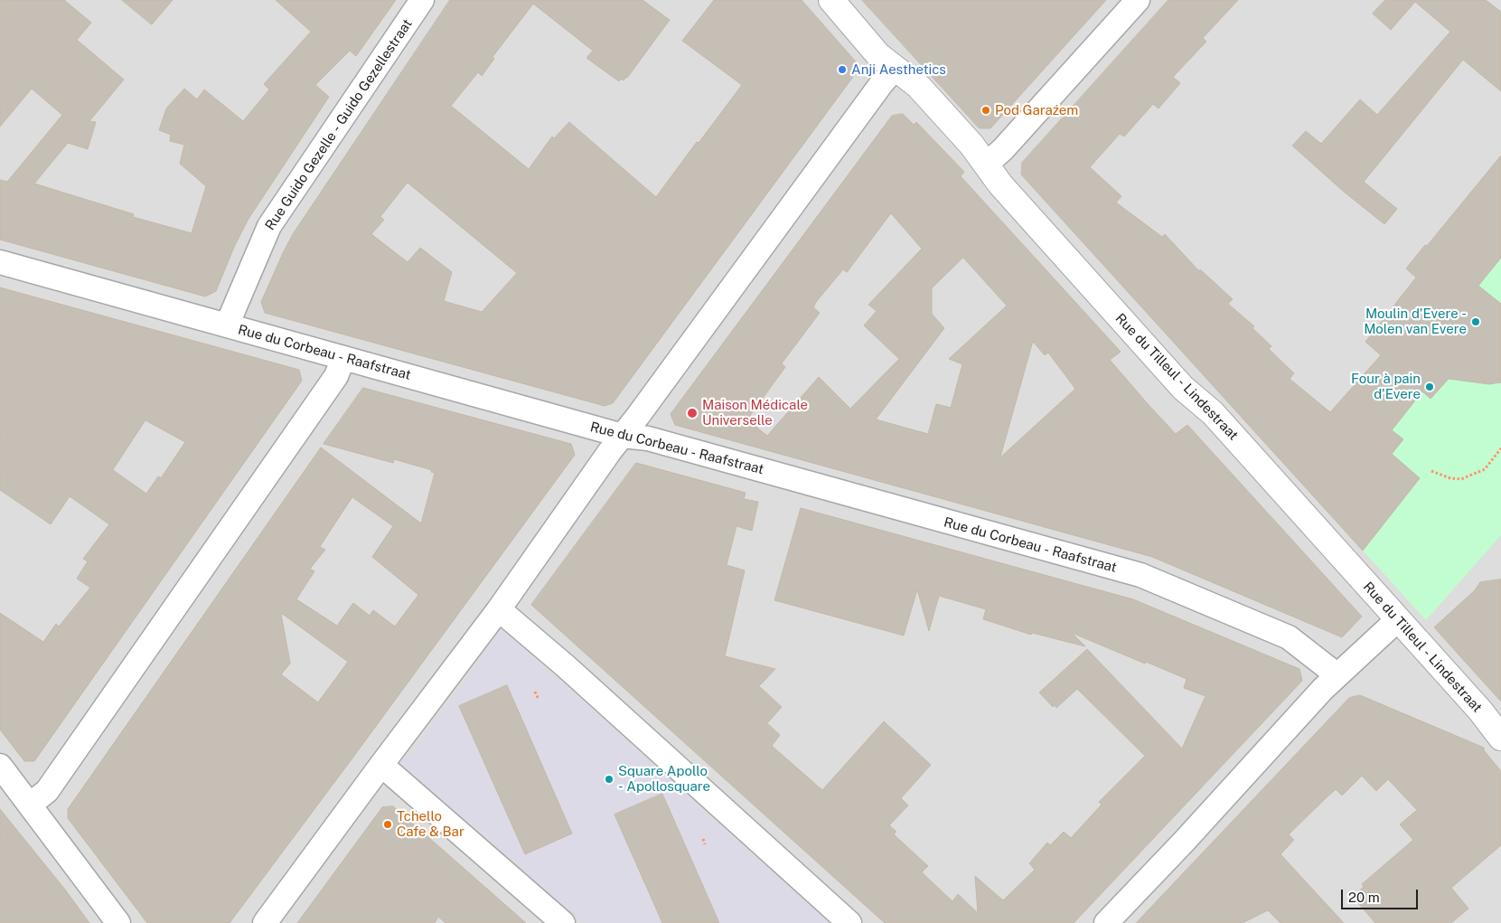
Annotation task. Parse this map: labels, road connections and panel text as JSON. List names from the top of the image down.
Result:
{
  "streets": {
    "street": ["Rue Guido Gezelle - Guido Gezellestraat", "Rue du Corbeau - Raafstraat", "Rue du Tilleul - Lindestraat"]
  },
  "crossings": [
    ["Rue Guido Gezelle - Guido Gezellestraat", "Rue du Corbeau - Raafstraat"]
  ],
  "places": [
    "Anji Aesthetics",
    "Pod Garaźem",
    "Moulin d'Evere - Molen van Evere",
    "Four à pain d'Evere",
    "Maison Médicale Universelle",
    "Square Apollo - Apollosquare",
    "Tchello Cafe & Bar"
  ],
  "scale_bar": "20 m"
}
